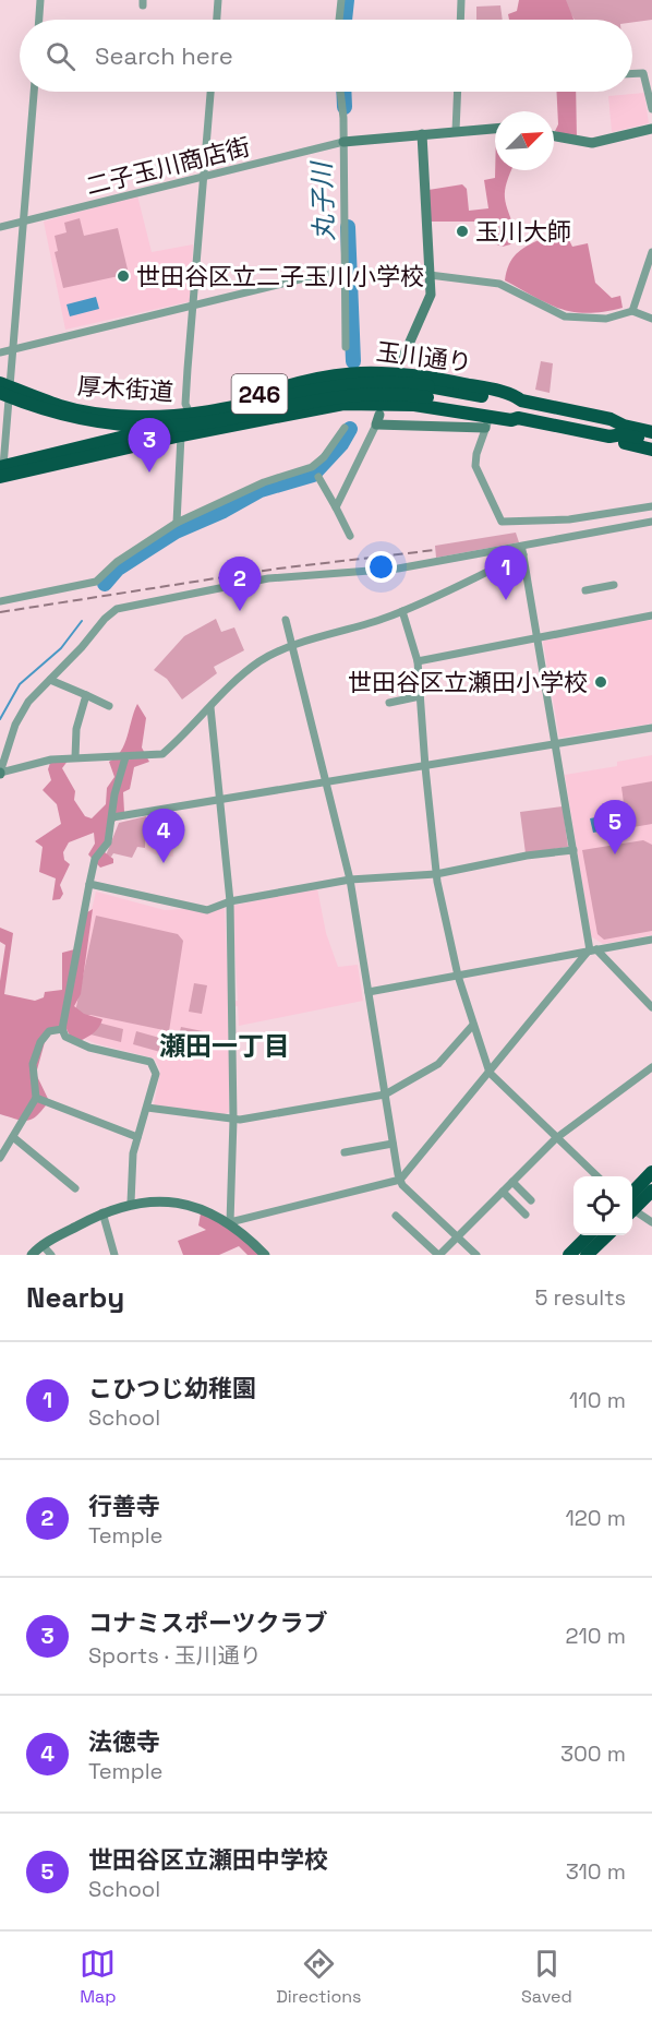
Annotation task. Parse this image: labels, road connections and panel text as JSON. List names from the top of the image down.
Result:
{
  "streets": {
    "highway": ["玉川通り", "厚木街道", "246"],
    "street": ["二子玉川商店街"]
  },
  "crossings": [
    ["玉川通り", "厚木街道"],
    ["玉川通り", "246"]
  ],
  "districts": ["瀬田一丁目"],
  "water": ["丸子川"],
  "places": ["玉川大師", "世田谷区立二子玉川小学校", "世田谷区立瀬田小学校"],
  "north": "top right",
  "page": {
    "search": "Search here",
    "pins": [
      "3",
      "1",
      "2",
      "5",
      "4"
    ],
    "heading": ["Nearby", "5 results"],
    "list": [
      {
        "mark": "1",
        "name": "こひつじ幼稚園",
        "note": "School",
        "value": "110 m"
      },
      {
        "mark": "2",
        "name": "行善寺",
        "note": "Temple",
        "value": "120 m"
      },
      {
        "mark": "3",
        "name": "コナミスポーツクラブ",
        "note": "Sports · 玉川通り",
        "value": "210 m"
      },
      {
        "mark": "4",
        "name": "法徳寺",
        "note": "Temple",
        "value": "300 m"
      },
      {
        "mark": "5",
        "name": "世田谷区立瀬田中学校",
        "note": "School",
        "value": "310 m"
      }
    ],
    "nav": ["Map", "Directions", "Saved"]
  }
}
